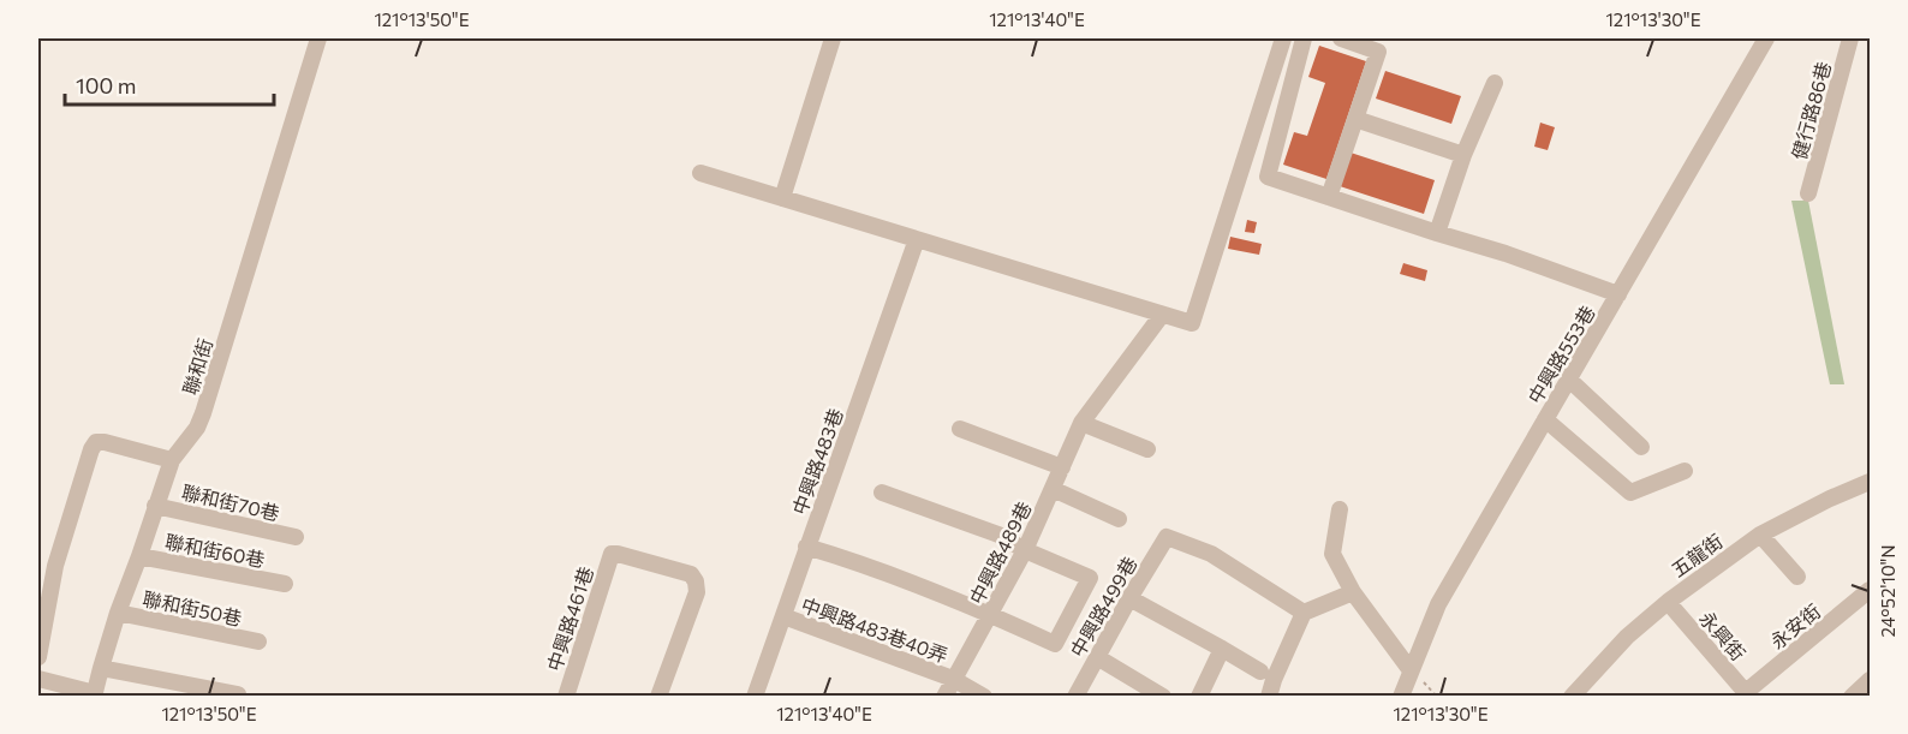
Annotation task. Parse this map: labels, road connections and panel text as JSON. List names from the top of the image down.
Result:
{
  "streets": {
    "street": [
      "健行路86巷",
      "中興路553巷",
      "聯和街",
      "中興路483巷",
      "聯和街70巷",
      "聯和街60巷",
      "中興路489巷",
      "五龍街",
      "中興路499巷",
      "聯和街50巷",
      "中興路461巷",
      "永安街",
      "中興路483巷40弄",
      "永興街"
    ]
  },
  "crossings": [
    ["聯和街", "聯和街70巷"],
    ["聯和街", "聯和街60巷"],
    ["聯和街", "聯和街50巷"],
    ["中興路483巷", "中興路483巷40弄"],
    ["中興路489巷", "中興路483巷40弄"],
    ["五龍街", "永興街"],
    ["永安街", "永興街"]
  ],
  "scale_bar": "100 m",
  "coordinates": [
    "121°13'50\"E",
    "121°13'40\"E",
    "121°13'30\"E",
    "24°52'10\"N"
  ]
}
